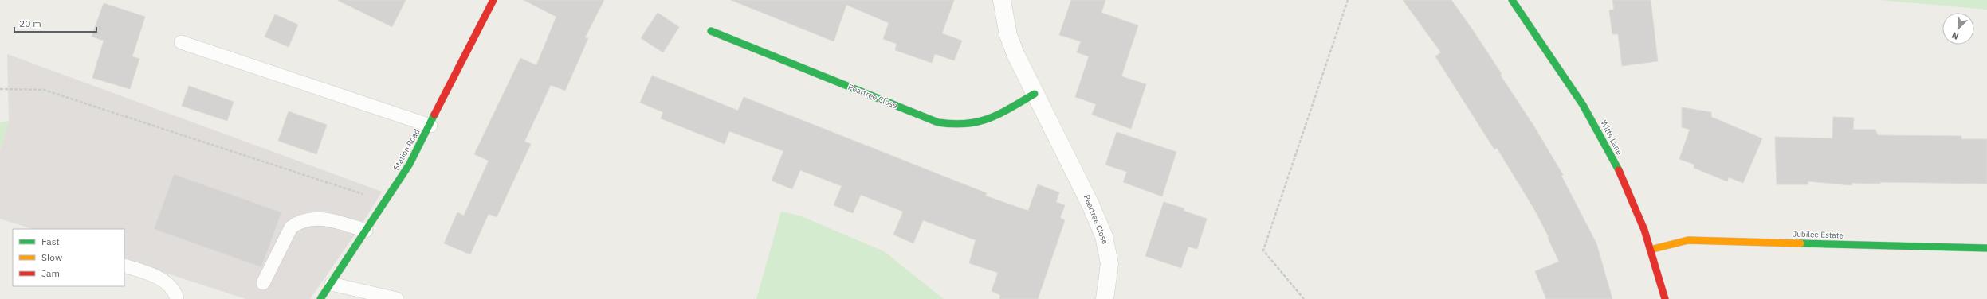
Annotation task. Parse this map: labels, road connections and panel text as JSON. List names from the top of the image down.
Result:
{
  "streets": {
    "street": [
      "Peartree Close",
      "Witts Lane",
      "Station Road",
      "Jubilee Estate"
    ]
  },
  "crossings": [
    ["Witts Lane", "Jubilee Estate"]
  ],
  "legend": ["Fast", "Slow", "Jam"],
  "scale_bar": "20 m",
  "north": "bottom left"
}
